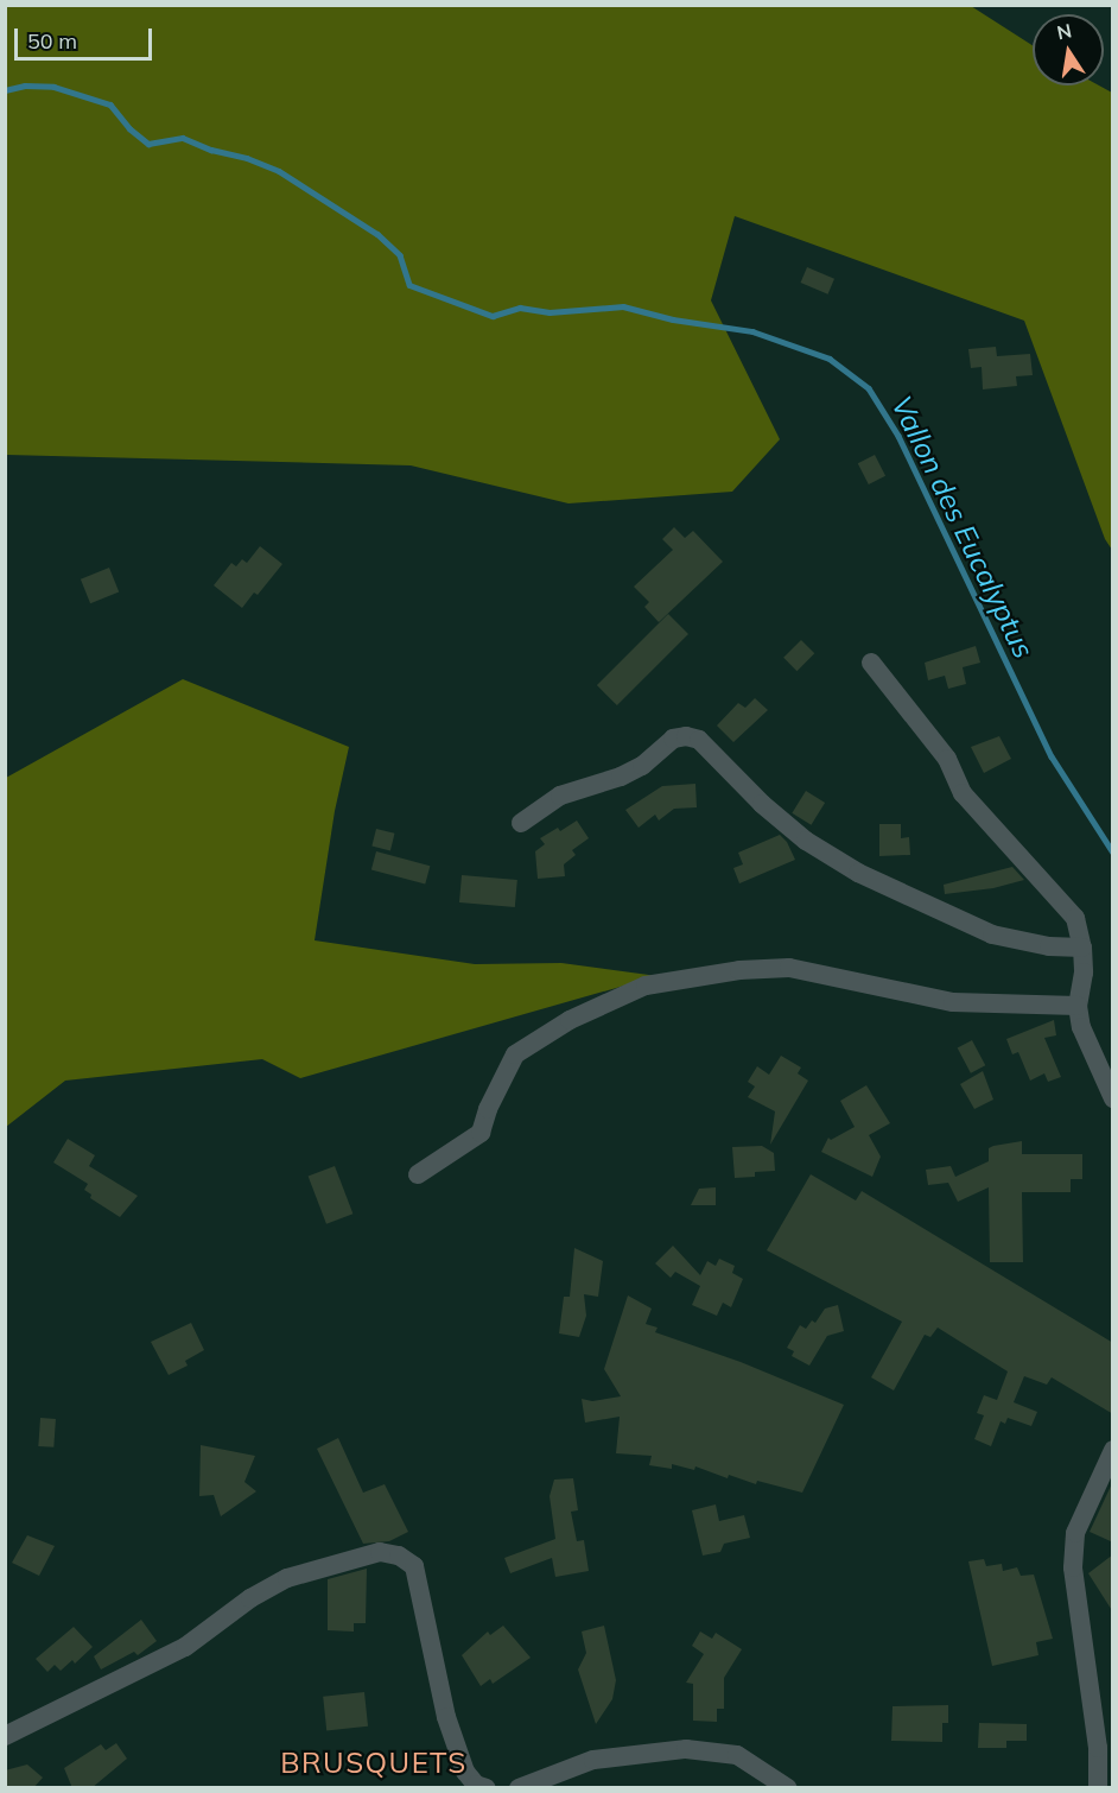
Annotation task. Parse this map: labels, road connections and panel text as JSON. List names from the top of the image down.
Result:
{
  "districts": ["BRUSQUETS"],
  "water": ["Vallon des Eucalyptus"],
  "scale_bar": "50 m",
  "north": "top"
}
